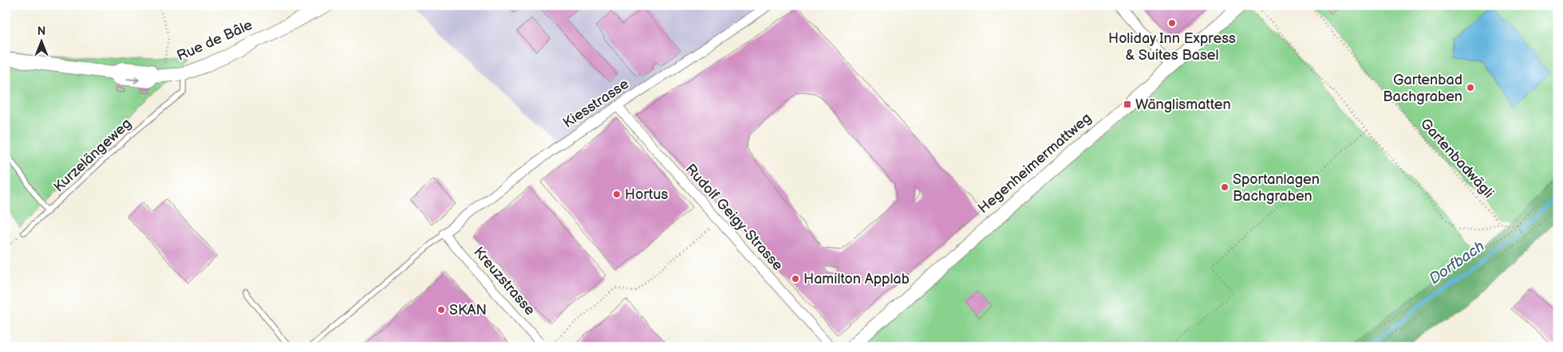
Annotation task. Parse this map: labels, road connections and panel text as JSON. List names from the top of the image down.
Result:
{
  "streets": {
    "street": [
      "Rue de Bâle",
      "Kiesstrasse",
      "Hegenheimermattweg",
      "Rudolf Geigy-Strasse",
      "Kreuzstrasse"
    ],
    "lane": ["Kurzelängeweg"],
    "path": ["Gartenbadwägli"]
  },
  "crossings": [
    ["Rue de Bâle", "Kurzelängeweg"],
    ["Kiesstrasse", "Rudolf Geigy-Strasse"],
    ["Kiesstrasse", "Kreuzstrasse"]
  ],
  "water": ["Dorfbach"],
  "places": {
    "other": [
      "Holiday Inn Express & Suites Basel",
      "Gartenbad Bachgraben",
      "Sportanlagen Bachgraben",
      "Hortus",
      "Hamilton Applab",
      "SKAN"
    ],
    "transit": ["Wänglismatten"]
  },
  "north": "top"
}
